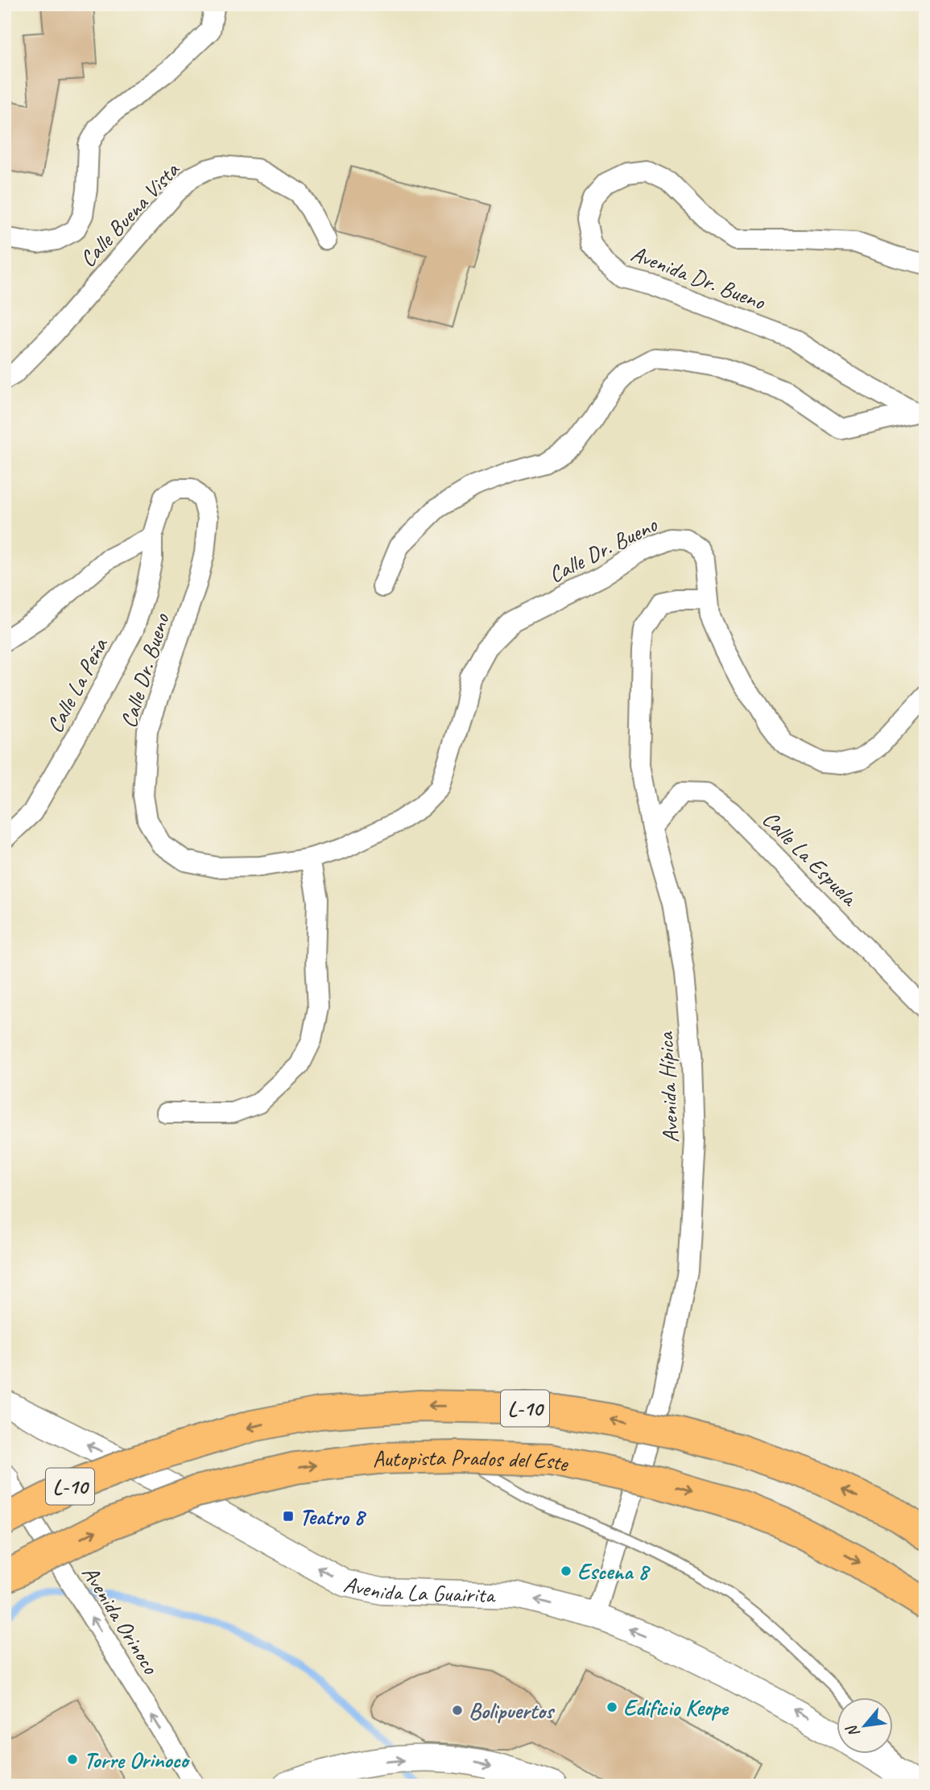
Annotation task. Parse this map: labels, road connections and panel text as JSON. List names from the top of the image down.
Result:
{
  "streets": {
    "highway": ["L-10", "Autopista Prados del Este"],
    "street": [
      "Calle Buena Vista",
      "Avenida Dr. Bueno",
      "Calle Dr. Bueno",
      "Calle La Peña",
      "Calle La Espuela",
      "Avenida Hípica",
      "Avenida La Guairita",
      "Avenida Orinoco"
    ]
  },
  "crossings": [
    ["Calle Dr. Bueno", "Calle La Peña"],
    ["Calle Dr. Bueno", "Avenida Hípica"],
    ["Calle La Espuela", "Avenida Hípica"],
    ["Avenida Hípica", "Avenida La Guairita"]
  ],
  "one_way": ["Avenida Orinoco"],
  "places": {
    "transit": ["Teatro 8"],
    "other": [
      "Escena 8",
      "Edificio Keope",
      "Bolipuertos",
      "Torre Orinoco"
    ]
  },
  "north": "bottom left"
}
